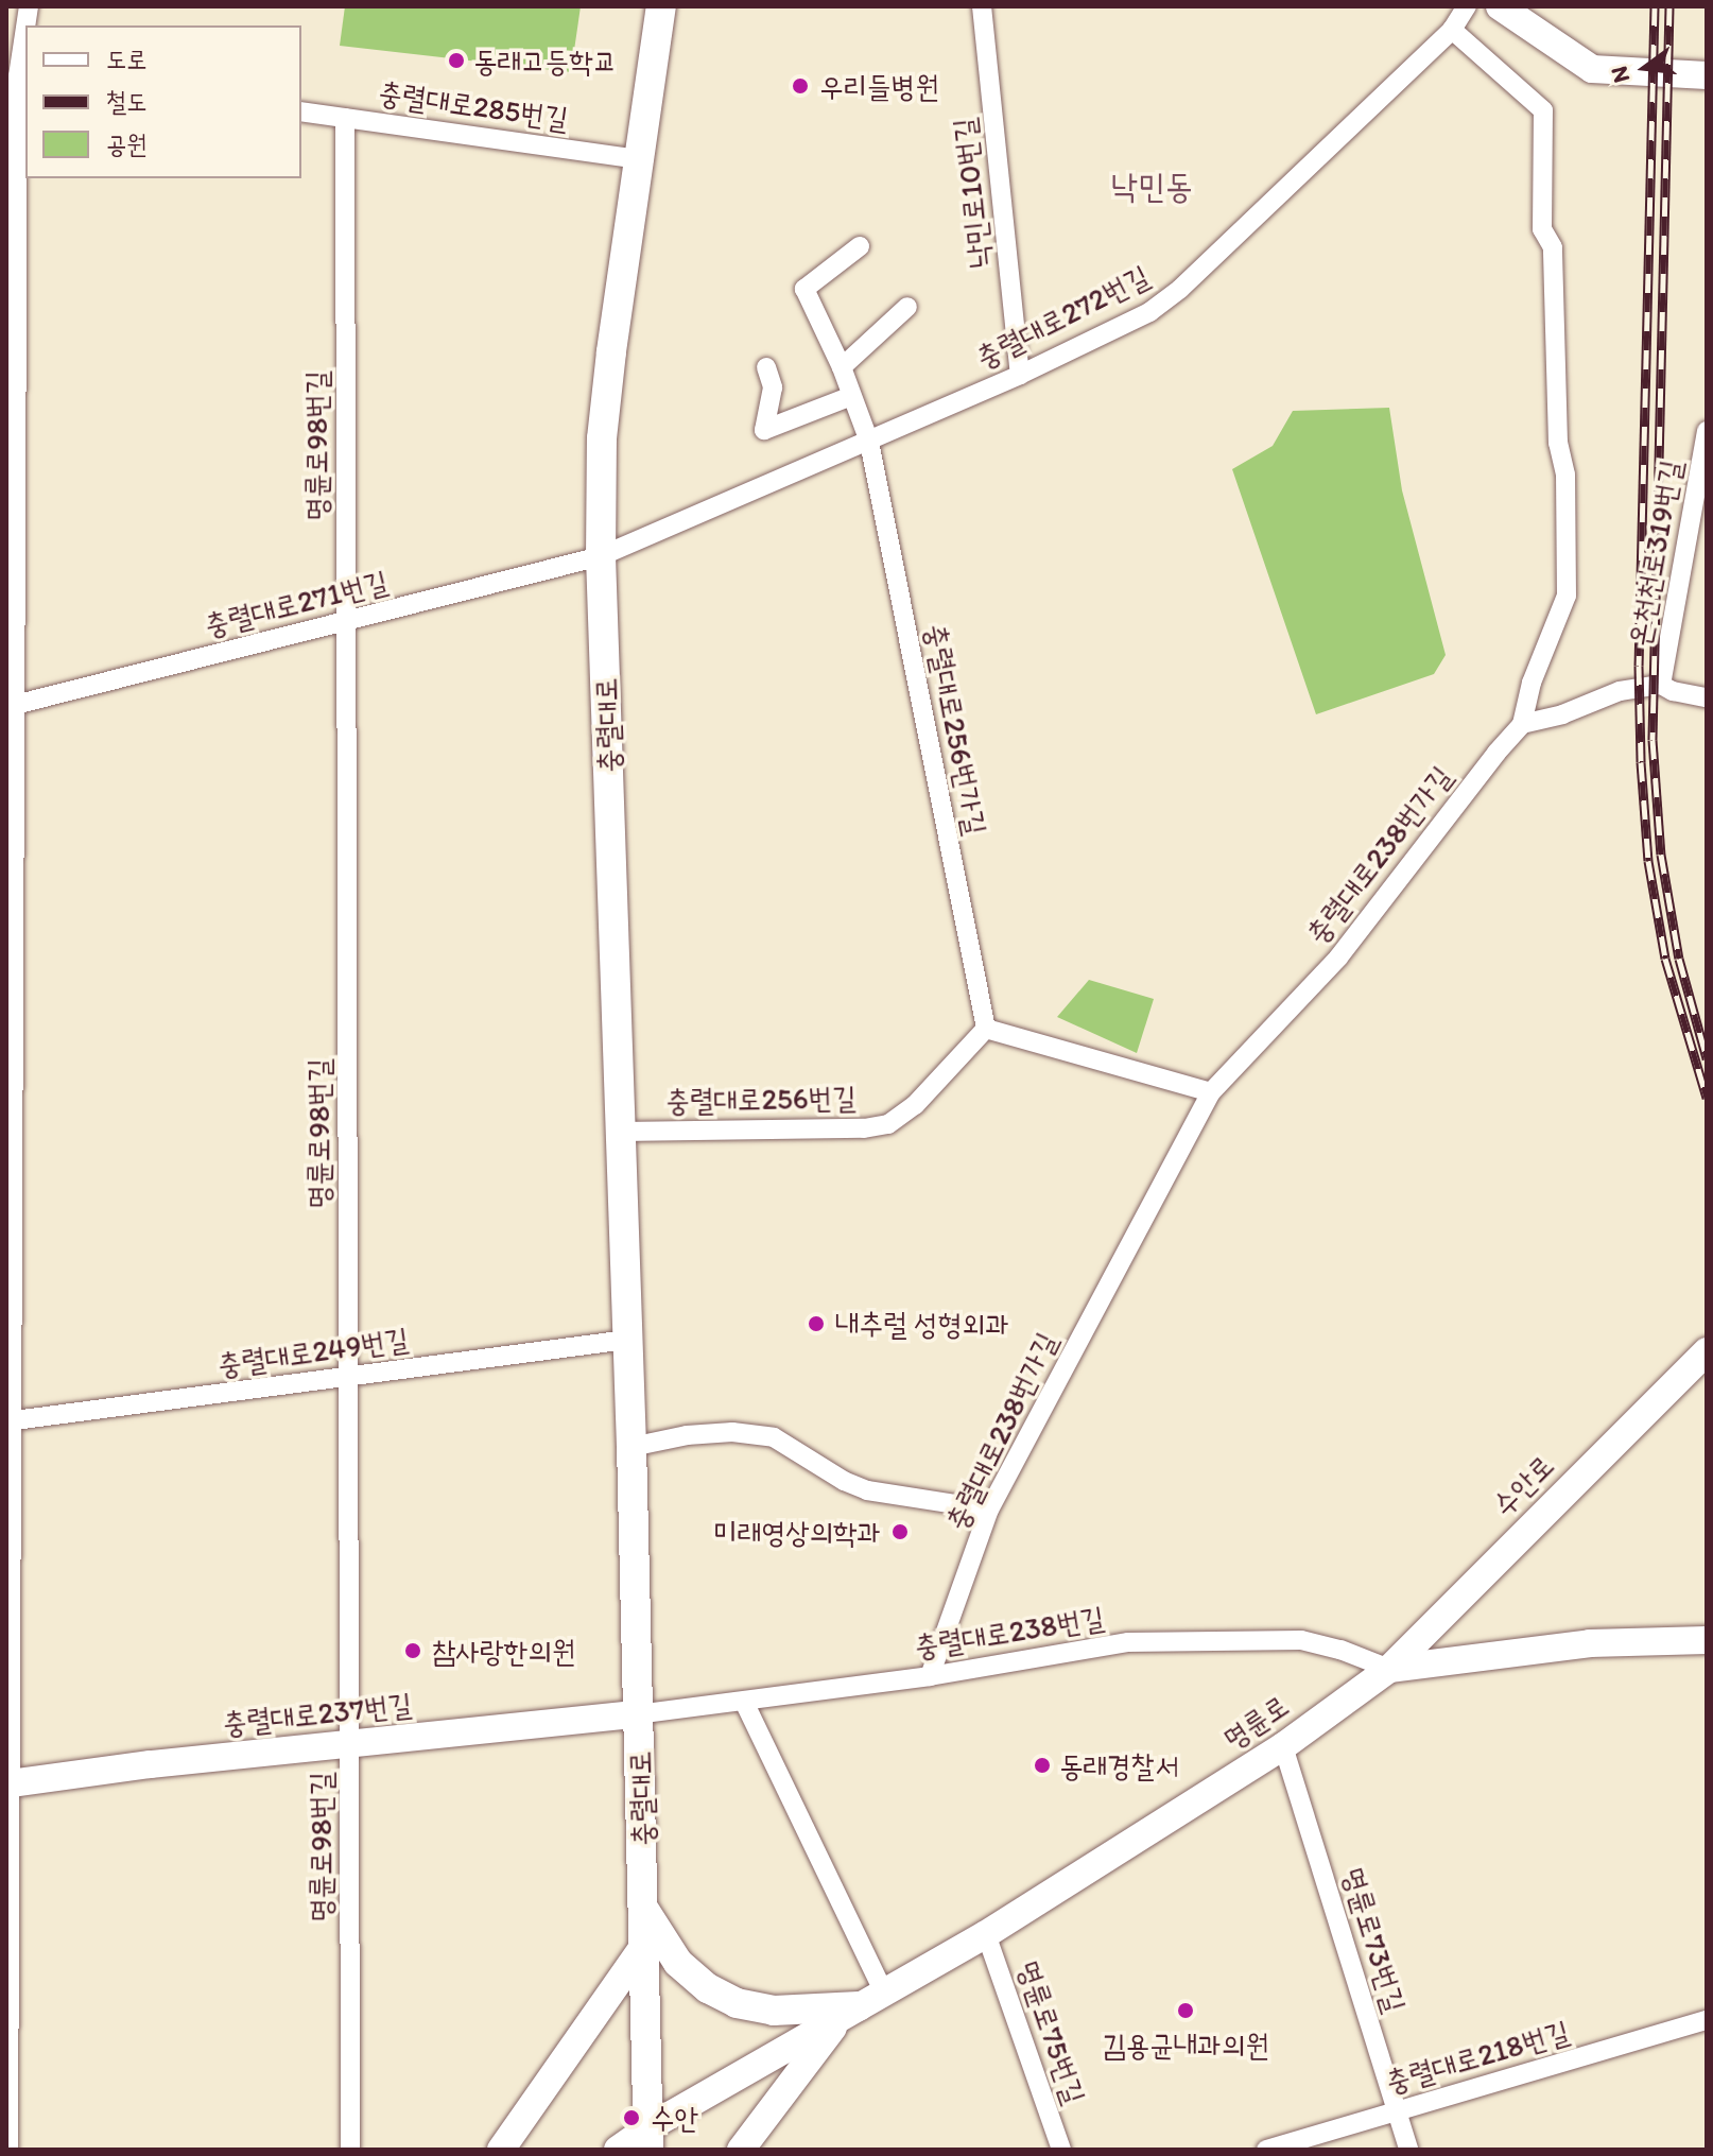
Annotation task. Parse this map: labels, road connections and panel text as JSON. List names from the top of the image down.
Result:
{
  "streets": {
    "main road": [
      "충렬대로",
      "수안로",
      "충렬대로237번길",
      "명륜로"
    ],
    "street": [
      "충렬대로285번길",
      "낙민로10번길",
      "충렬대로272번길",
      "명륜로98번길",
      "온천천로319번길",
      "충렬대로271번길",
      "충렬대로256번가길",
      "충렬대로238번가길",
      "충렬대로256번길",
      "충렬대로249번길",
      "충렬대로238번길",
      "명륜로73번길",
      "명륜로75번길",
      "충렬대로218번길"
    ]
  },
  "crossings": [
    ["충렬대로285번길", "명륜로98번길"],
    ["충렬대로285번길", "충렬대로"],
    ["낙민로10번길", "충렬대로272번길"],
    ["충렬대로272번길", "충렬대로271번길"],
    ["충렬대로272번길", "충렬대로"],
    ["충렬대로272번길", "충렬대로256번가길"],
    ["충렬대로272번길", "충렬대로238번가길"],
    ["명륜로98번길", "충렬대로271번길"],
    ["명륜로98번길", "충렬대로249번길"],
    ["명륜로98번길", "충렬대로237번길"],
    ["충렬대로271번길", "충렬대로"],
    ["충렬대로", "충렬대로256번길"],
    ["충렬대로", "충렬대로249번길"],
    ["충렬대로", "충렬대로238번길"],
    ["충렬대로", "충렬대로237번길"],
    ["충렬대로", "명륜로"],
    ["충렬대로256번가길", "충렬대로256번길"],
    ["충렬대로238번가길", "충렬대로238번길"],
    ["수안로", "충렬대로238번길"],
    ["수안로", "명륜로"],
    ["충렬대로238번길", "충렬대로237번길"],
    ["충렬대로238번길", "명륜로"],
    ["명륜로", "명륜로73번길"],
    ["명륜로", "명륜로75번길"],
    ["명륜로73번길", "충렬대로218번길"]
  ],
  "districts": ["낙민동"],
  "places": [
    "동래고등학교",
    "우리들병원",
    "내추럴 성형외과",
    "미래영상의학과",
    "참사랑한의원",
    "동래경찰서",
    "김용균내과의원",
    "수안"
  ],
  "legend": ["도로", "철도", "공원"],
  "north": "left"
}
